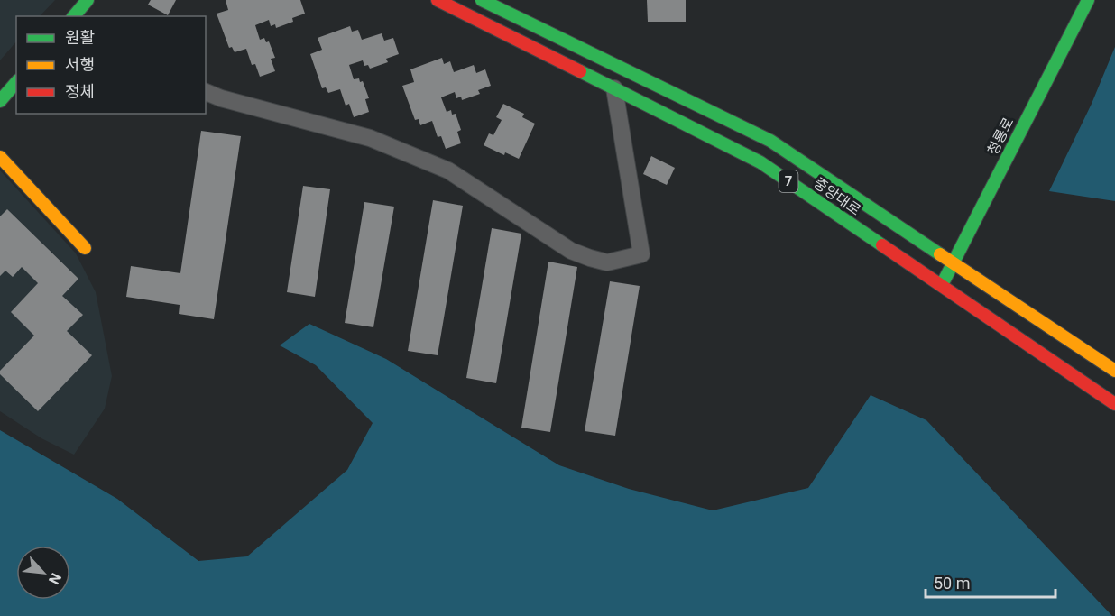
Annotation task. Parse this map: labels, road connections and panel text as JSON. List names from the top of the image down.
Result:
{
  "streets": {
    "main road": ["청룡로", "7", "중앙대로"]
  },
  "crossings": [
    ["청룡로", "중앙대로"]
  ],
  "legend": ["원활", "서행", "정체"],
  "scale_bar": "50 m",
  "north": "bottom right"
}
